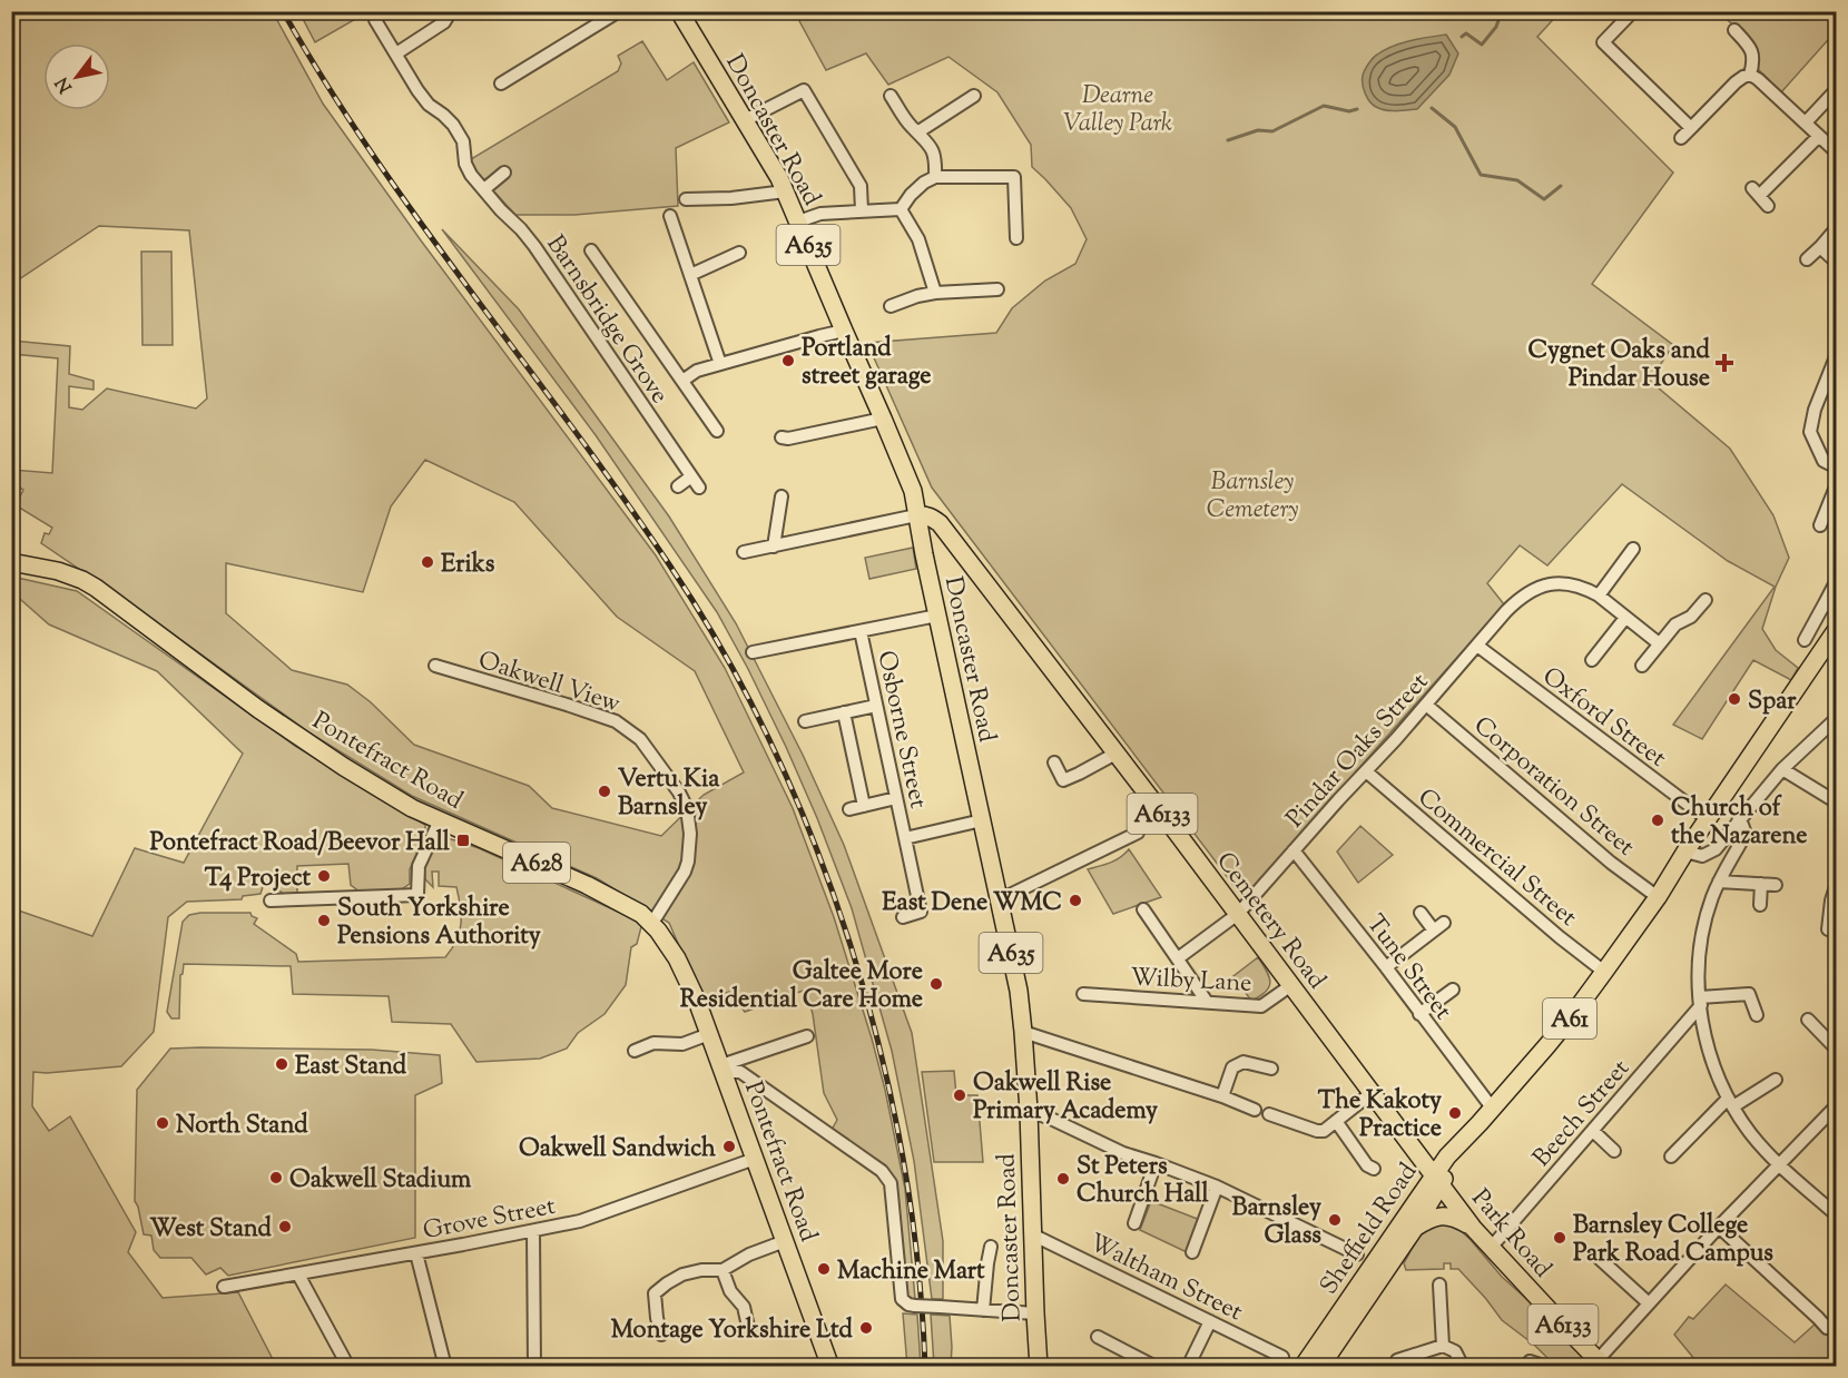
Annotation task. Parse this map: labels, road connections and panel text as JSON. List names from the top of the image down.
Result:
{
  "streets": {
    "highway": [
      "Doncaster Road",
      "A635",
      "Pontefract Road",
      "A6133",
      "A628",
      "Cemetery Road",
      "A61",
      "Sheffield Road",
      "Park Road"
    ],
    "street": [
      "Barnsbridge Grove",
      "Oakwell View",
      "Oxford Street",
      "Osborne Street",
      "Pindar Oaks Street",
      "Corporation Street",
      "Commercial Street",
      "Tune Street",
      "Wilby Lane",
      "Beech Street",
      "Grove Street",
      "Waltham Street"
    ]
  },
  "crossings": [
    ["Doncaster Road", "Osborne Street"],
    ["Doncaster Road", "A6133"],
    ["Doncaster Road", "Waltham Street"],
    ["Oakwell View", "Pontefract Road"],
    ["Oxford Street", "Pindar Oaks Street"],
    ["Oxford Street", "Sheffield Road"],
    ["Pindar Oaks Street", "Corporation Street"],
    ["Pindar Oaks Street", "Commercial Street"],
    ["Pindar Oaks Street", "Cemetery Road"],
    ["Pindar Oaks Street", "Tune Street"],
    ["Pontefract Road", "Grove Street"],
    ["Corporation Street", "Sheffield Road"],
    ["A6133", "Cemetery Road"],
    ["A6133", "Sheffield Road"],
    ["A6133", "Park Road"],
    ["Commercial Street", "Sheffield Road"],
    ["Cemetery Road", "Wilby Lane"],
    ["Cemetery Road", "Sheffield Road"],
    ["Cemetery Road", "Park Road"],
    ["Tune Street", "Sheffield Road"],
    ["Beech Street", "Park Road"],
    ["Sheffield Road", "Park Road"]
  ],
  "parks": ["Dearne Valley Park", "Barnsley Cemetery"],
  "places": {
    "other": [
      "Portland street garage",
      "Eriks",
      "Spar",
      "Vertu Kia Barnsley",
      "Church of the Nazarene",
      "T4 Project",
      "East Dene WMC",
      "South Yorkshire Pensions Authority",
      "Galtee More Residential Care Home",
      "East Stand",
      "Oakwell Rise Primary Academy",
      "The Kakoty Practice",
      "North Stand",
      "Oakwell Sandwich",
      "Oakwell Stadium",
      "St Peters Church Hall",
      "Barnsley Glass",
      "West Stand",
      "Barnsley College Park Road Campus",
      "Machine Mart",
      "Montage Yorkshire Ltd"
    ],
    "health": ["Cygnet Oaks and Pindar House"],
    "transit": ["Pontefract Road/Beevor Hall"]
  },
  "north": "bottom left"
}
